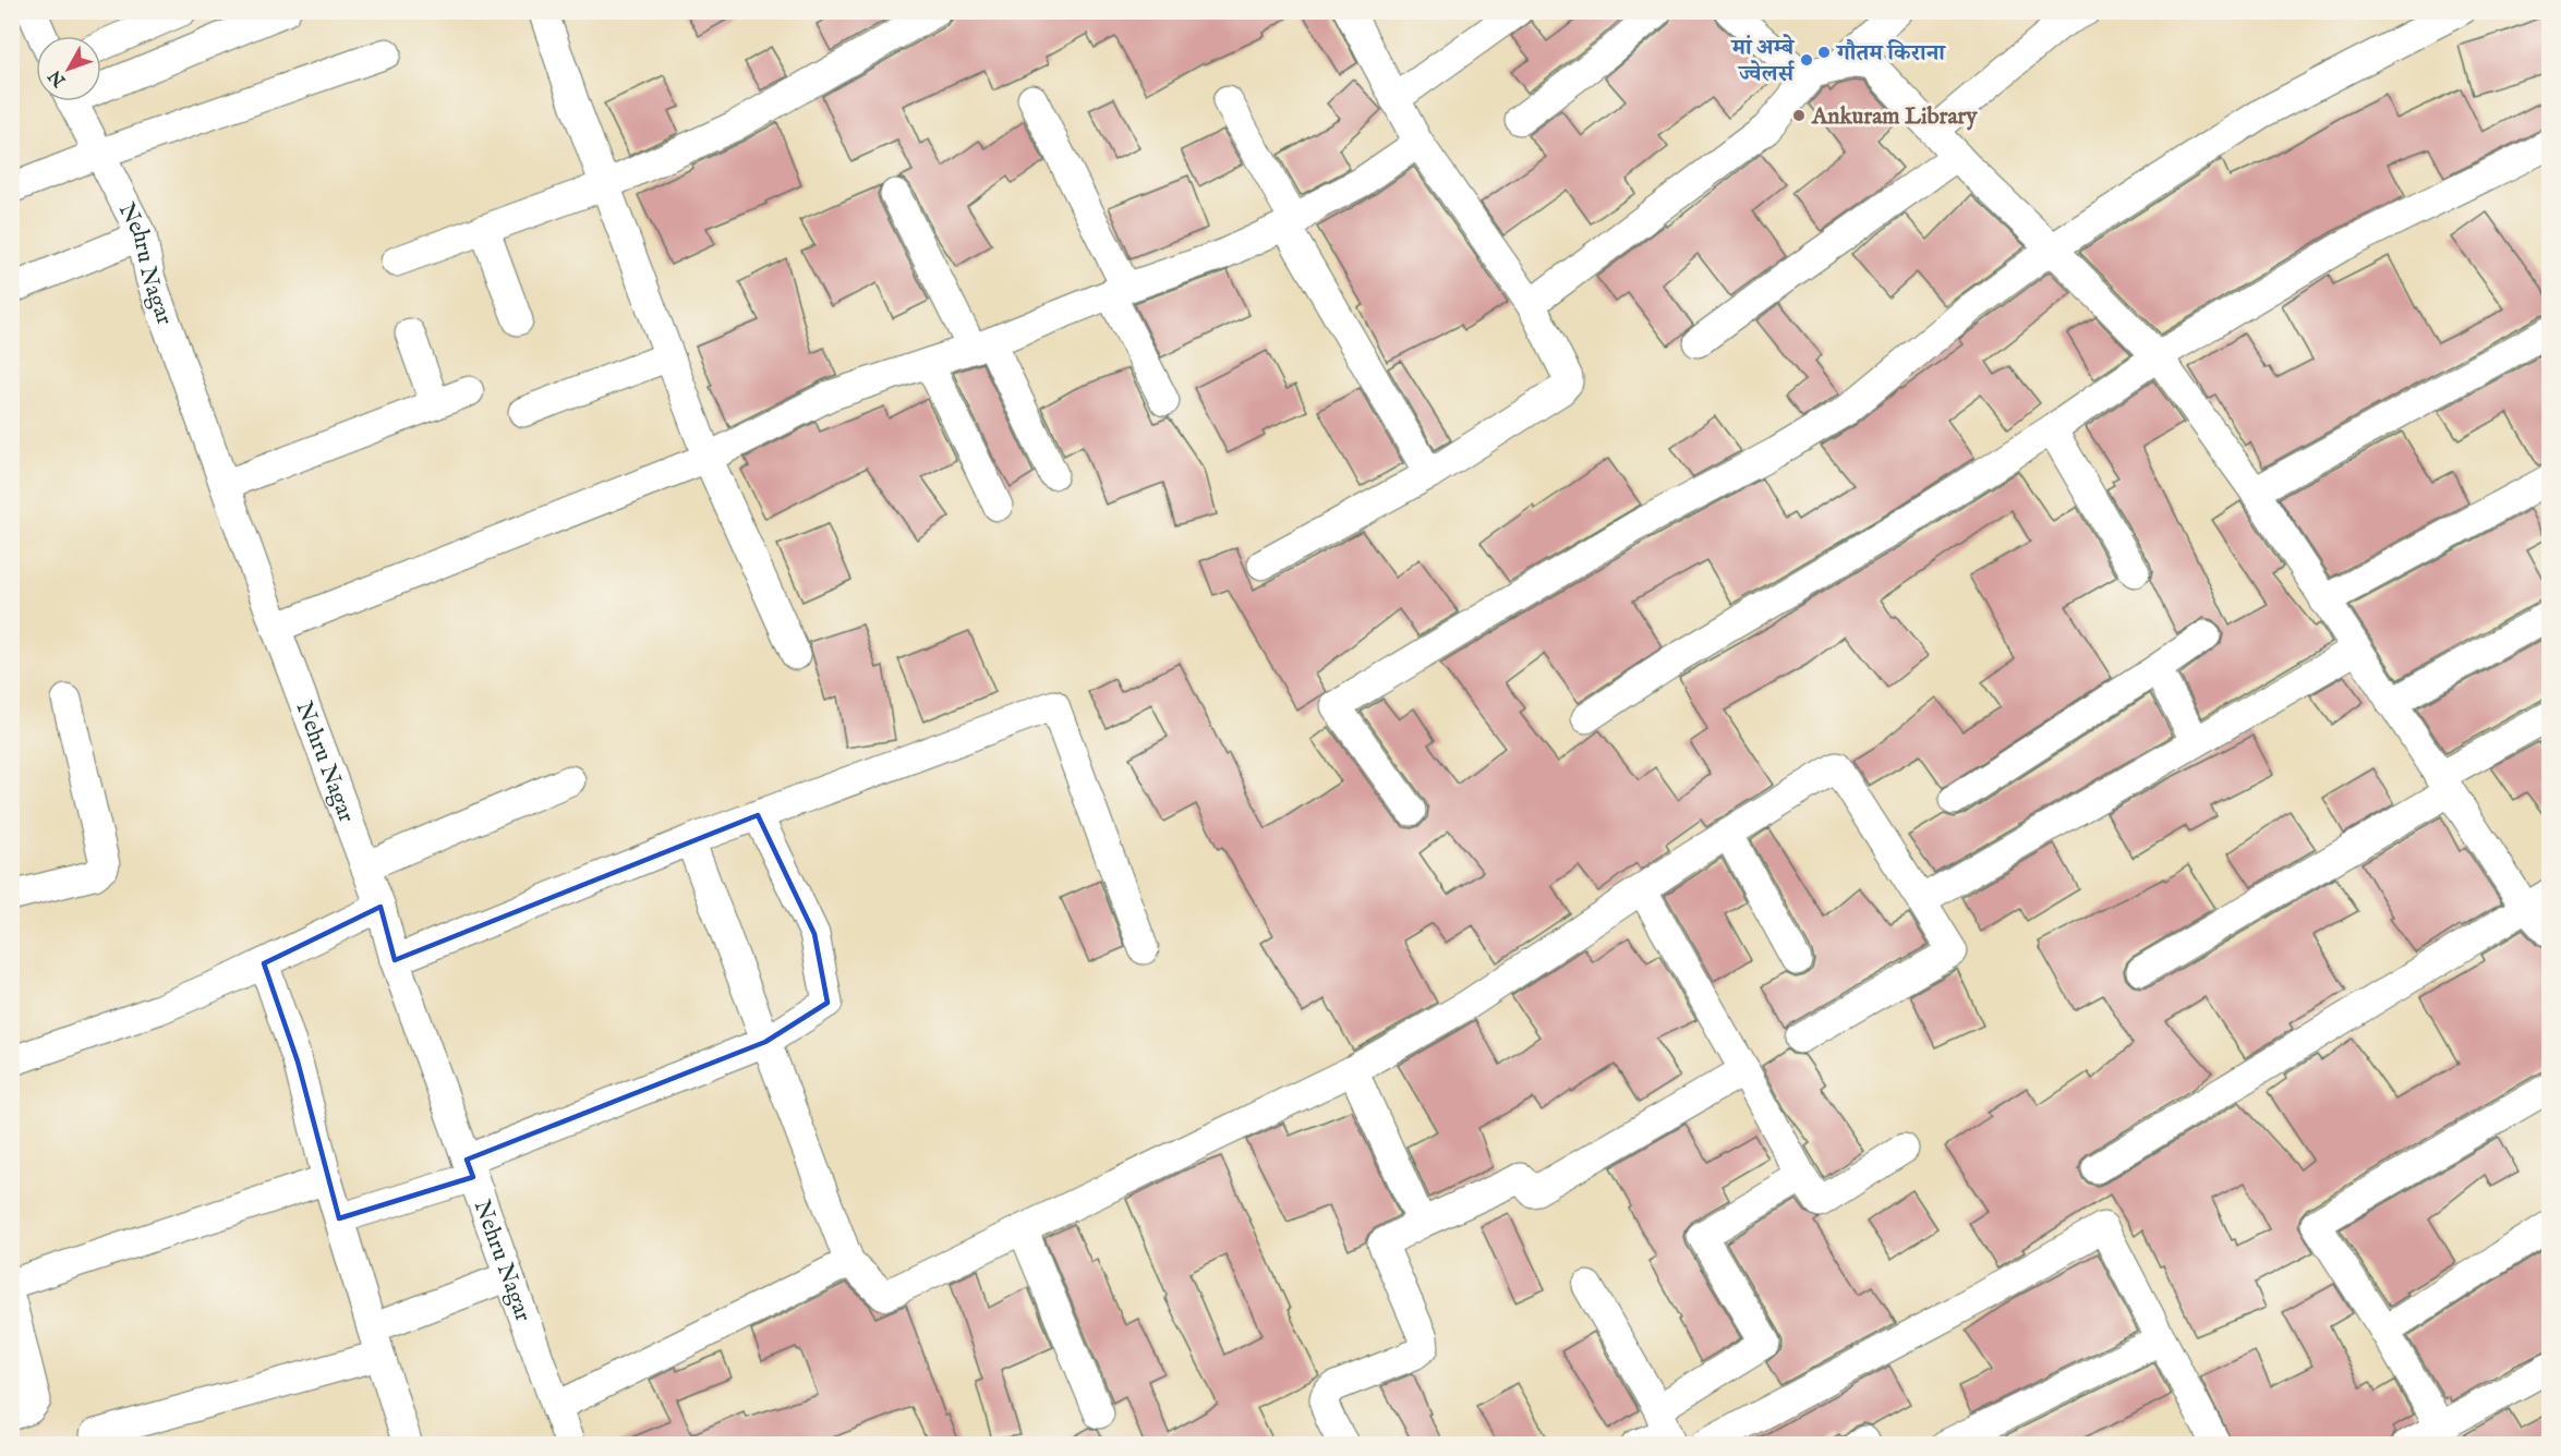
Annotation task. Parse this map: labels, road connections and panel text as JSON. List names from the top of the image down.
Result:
{
  "streets": {
    "street": ["Nehru Nagar"]
  },
  "places": ["गौतम किराना", "मां अम्बे ज्वेलर्स", "Ankuram Library"],
  "north": "bottom left"
}
